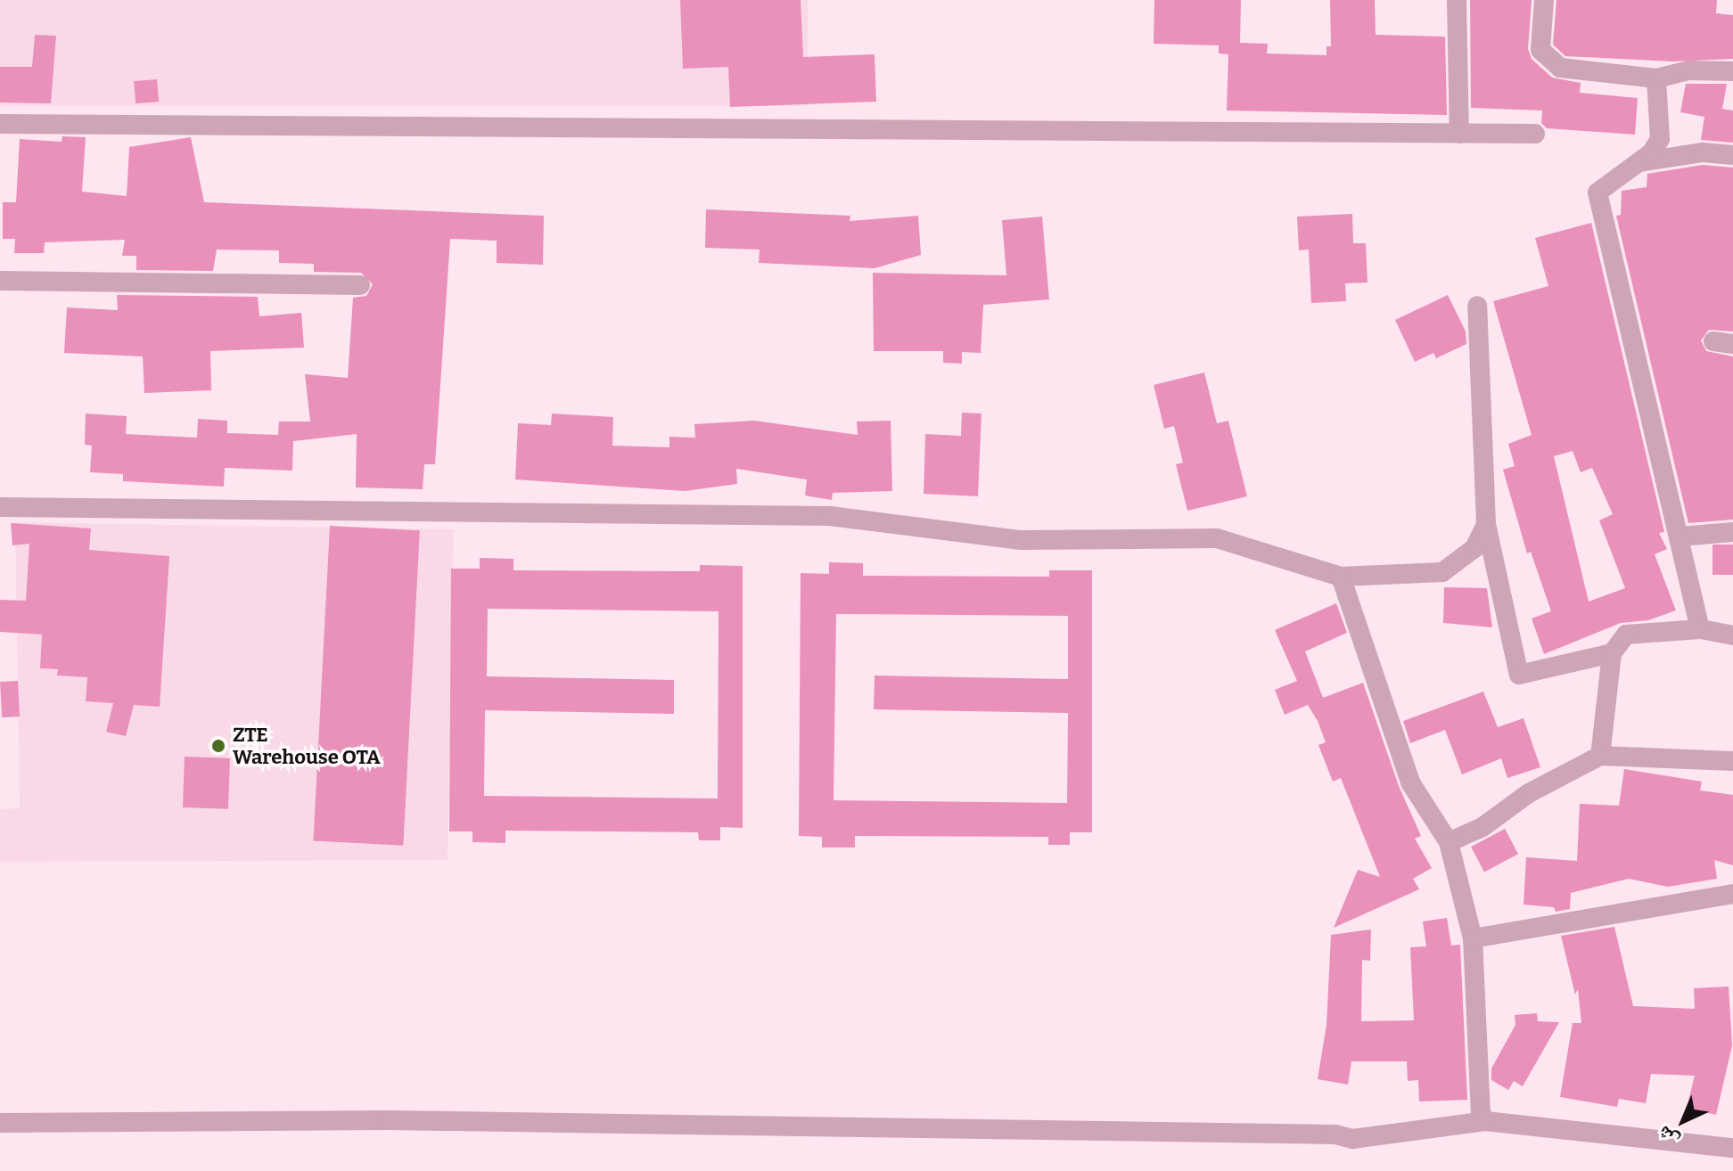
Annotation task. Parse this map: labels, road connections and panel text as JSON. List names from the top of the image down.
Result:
{
  "places": ["ZTE Warehouse OTA"],
  "north": "bottom left"
}
